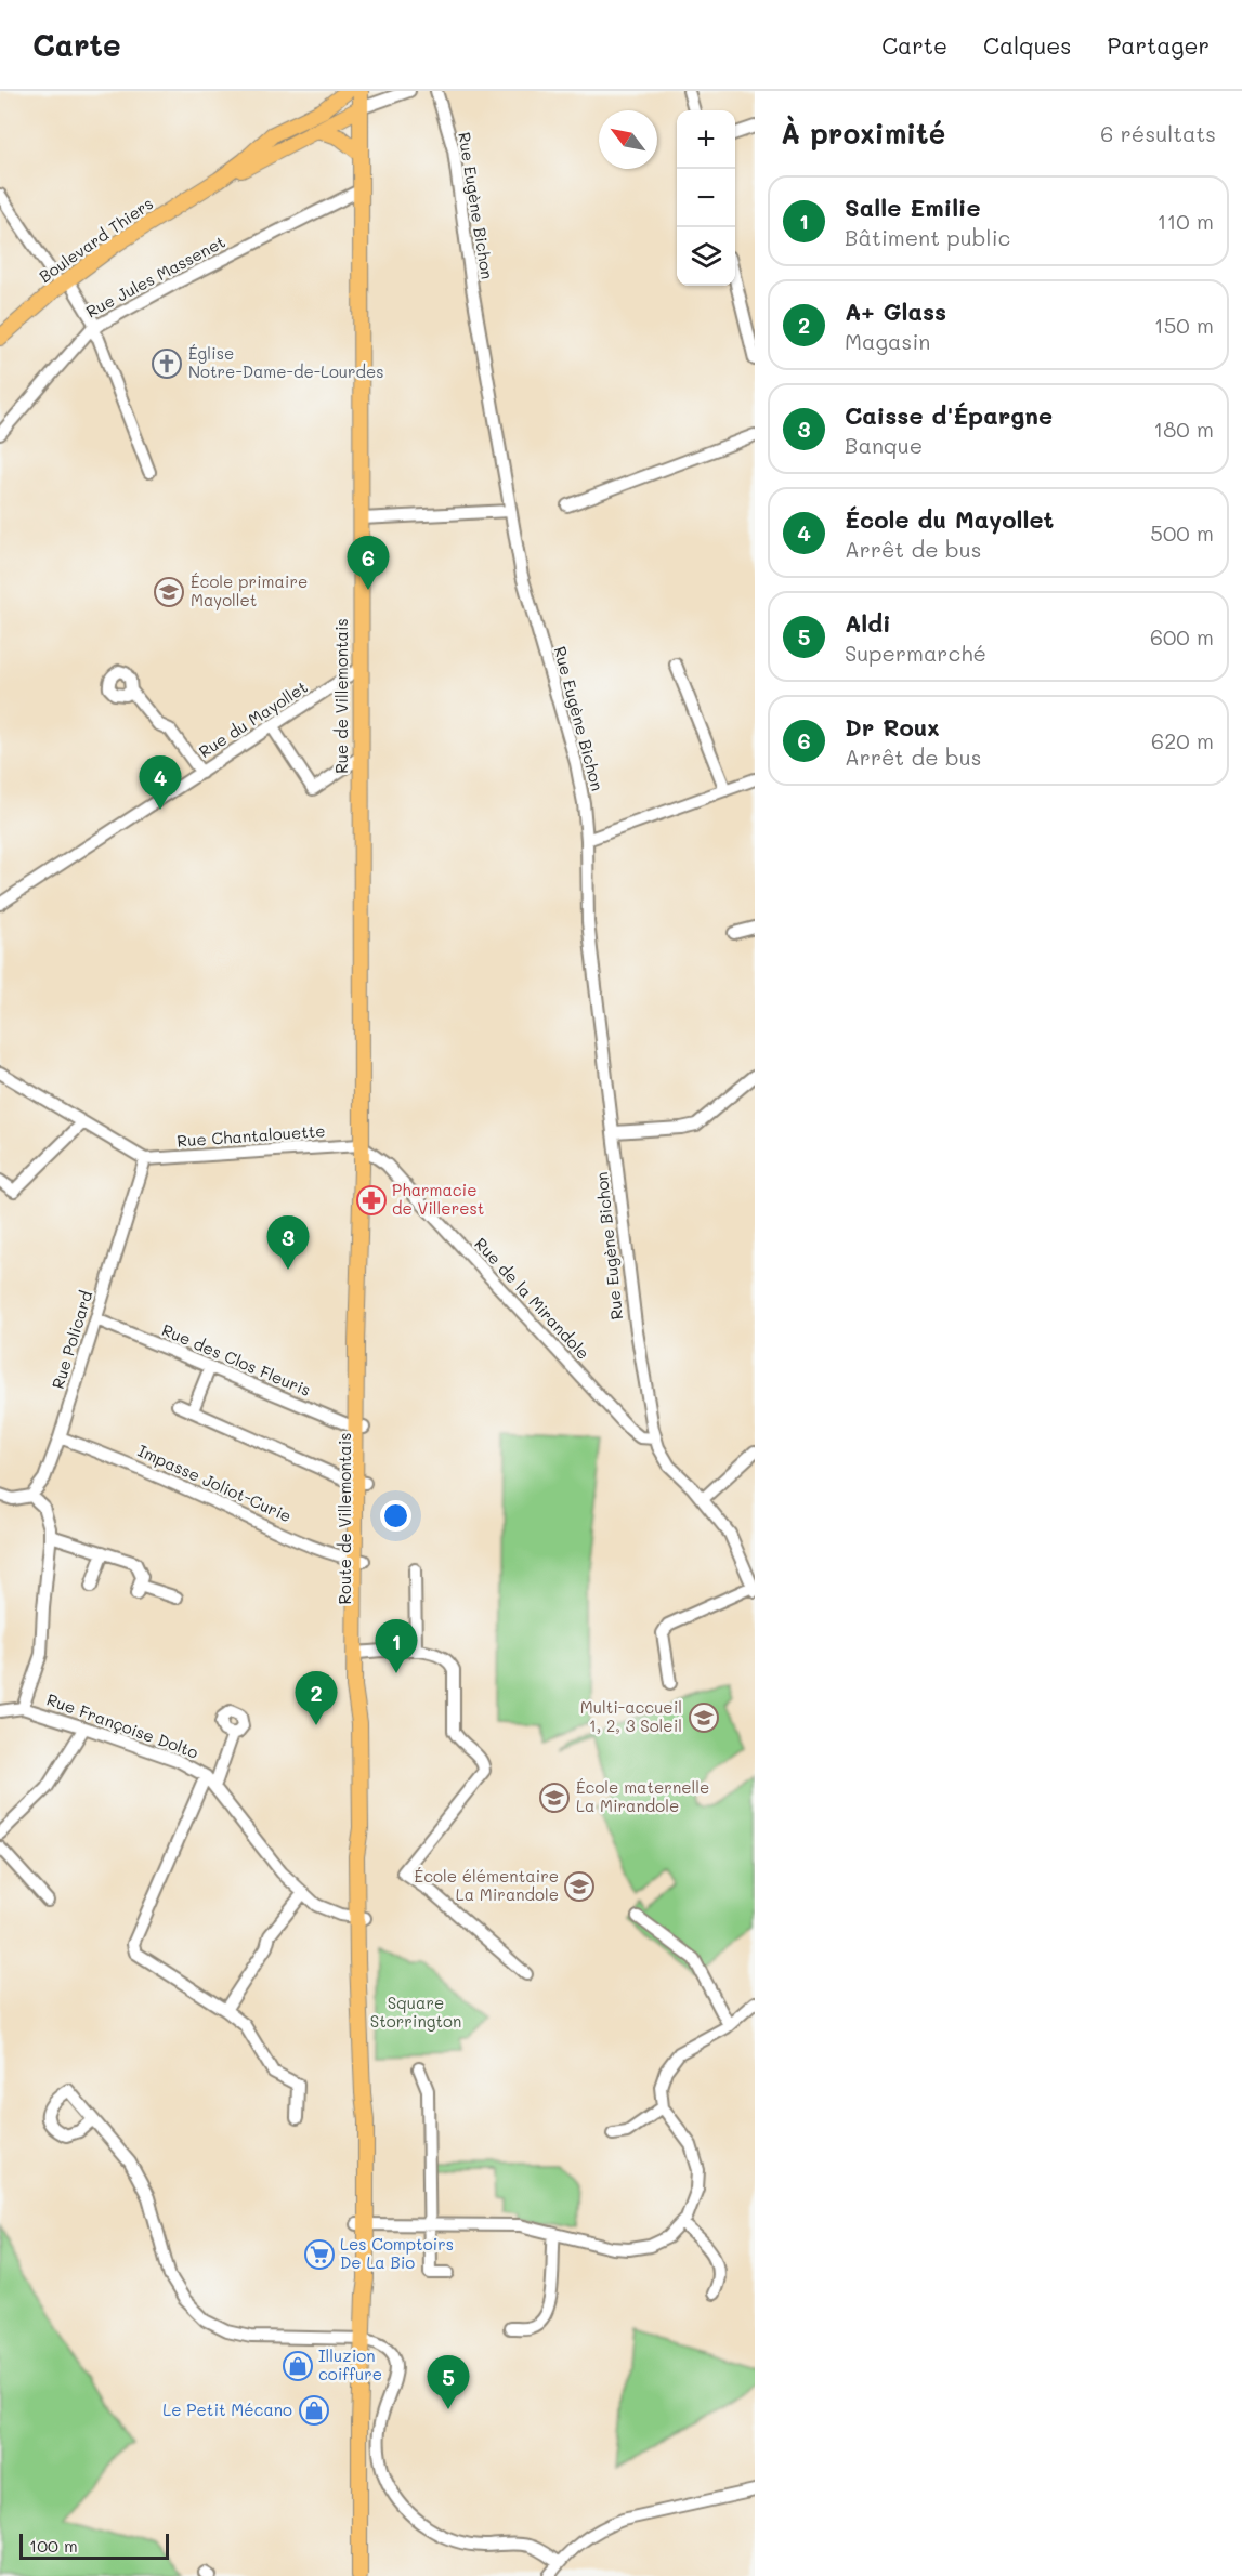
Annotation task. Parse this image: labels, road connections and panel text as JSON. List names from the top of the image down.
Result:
{
  "streets": {
    "main road": ["Boulevard Thiers", "Rue de Villemontais", "Route de Villemontais"],
    "street": [
      "Rue Eugène Bichon",
      "Rue Jules Massenet",
      "Rue du Mayollet",
      "Rue Chantalouette",
      "Rue de la Mirandole",
      "Rue Policard",
      "Rue des Clos Fleuris",
      "Impasse Joliot-Curie",
      "Rue Françoise Dolto"
    ]
  },
  "crossings": [
    ["Rue Eugène Bichon", "Rue de la Mirandole"],
    ["Boulevard Thiers", "Rue de Villemontais"],
    ["Rue Jules Massenet", "Rue de Villemontais"],
    ["Rue de Villemontais", "Rue du Mayollet"],
    ["Rue de Villemontais", "Rue Chantalouette"],
    ["Rue de Villemontais", "Rue de la Mirandole"],
    ["Rue de Villemontais", "Route de Villemontais"],
    ["Rue Chantalouette", "Rue de la Mirandole"],
    ["Rue Chantalouette", "Rue Policard"],
    ["Rue Chantalouette", "Route de Villemontais"],
    ["Rue de la Mirandole", "Route de Villemontais"],
    ["Rue Policard", "Rue des Clos Fleuris"],
    ["Rue Policard", "Impasse Joliot-Curie"],
    ["Rue des Clos Fleuris", "Route de Villemontais"],
    ["Impasse Joliot-Curie", "Route de Villemontais"],
    ["Route de Villemontais", "Rue Françoise Dolto"]
  ],
  "parks": ["Square Storrington"],
  "places": {
    "church": ["Église Notre-Dame-de-Lourdes"],
    "school or university": [
      "École primaire Mayollet",
      "Multi-accueil 1, 2, 3 Soleil",
      "École maternelle La Mirandole",
      "École élémentaire La Mirandole"
    ],
    "pharmacy": ["Pharmacie de Villerest"],
    "supermarket": ["Les Comptoirs De La Bio"],
    "shop": ["Illuzion coiffure", "Le Petit Mécano"]
  },
  "scale_bar": "100 m",
  "north": "top left",
  "page": {
    "header": "Carte",
    "nav": ["Carte", "Calques", "Partager"],
    "heading": ["À proximité", "6 résultats"],
    "map_buttons": ["+", "−"],
    "list": [
      {
        "mark": "1",
        "name": "Salle Emilie",
        "note": "Bâtiment public",
        "value": "110 m"
      },
      {
        "mark": "2",
        "name": "A+ Glass",
        "note": "Magasin",
        "value": "150 m"
      },
      {
        "mark": "3",
        "name": "Caisse d'Épargne",
        "note": "Banque",
        "value": "180 m"
      },
      {
        "mark": "4",
        "name": "École du Mayollet",
        "note": "Arrêt de bus",
        "value": "500 m"
      },
      {
        "mark": "5",
        "name": "Aldi",
        "note": "Supermarché",
        "value": "600 m"
      },
      {
        "mark": "6",
        "name": "Dr Roux",
        "note": "Arrêt de bus",
        "value": "620 m"
      }
    ],
    "pins": [
      "6",
      "4",
      "3",
      "1",
      "2",
      "5"
    ],
    "scale": "100 m"
  }
}
